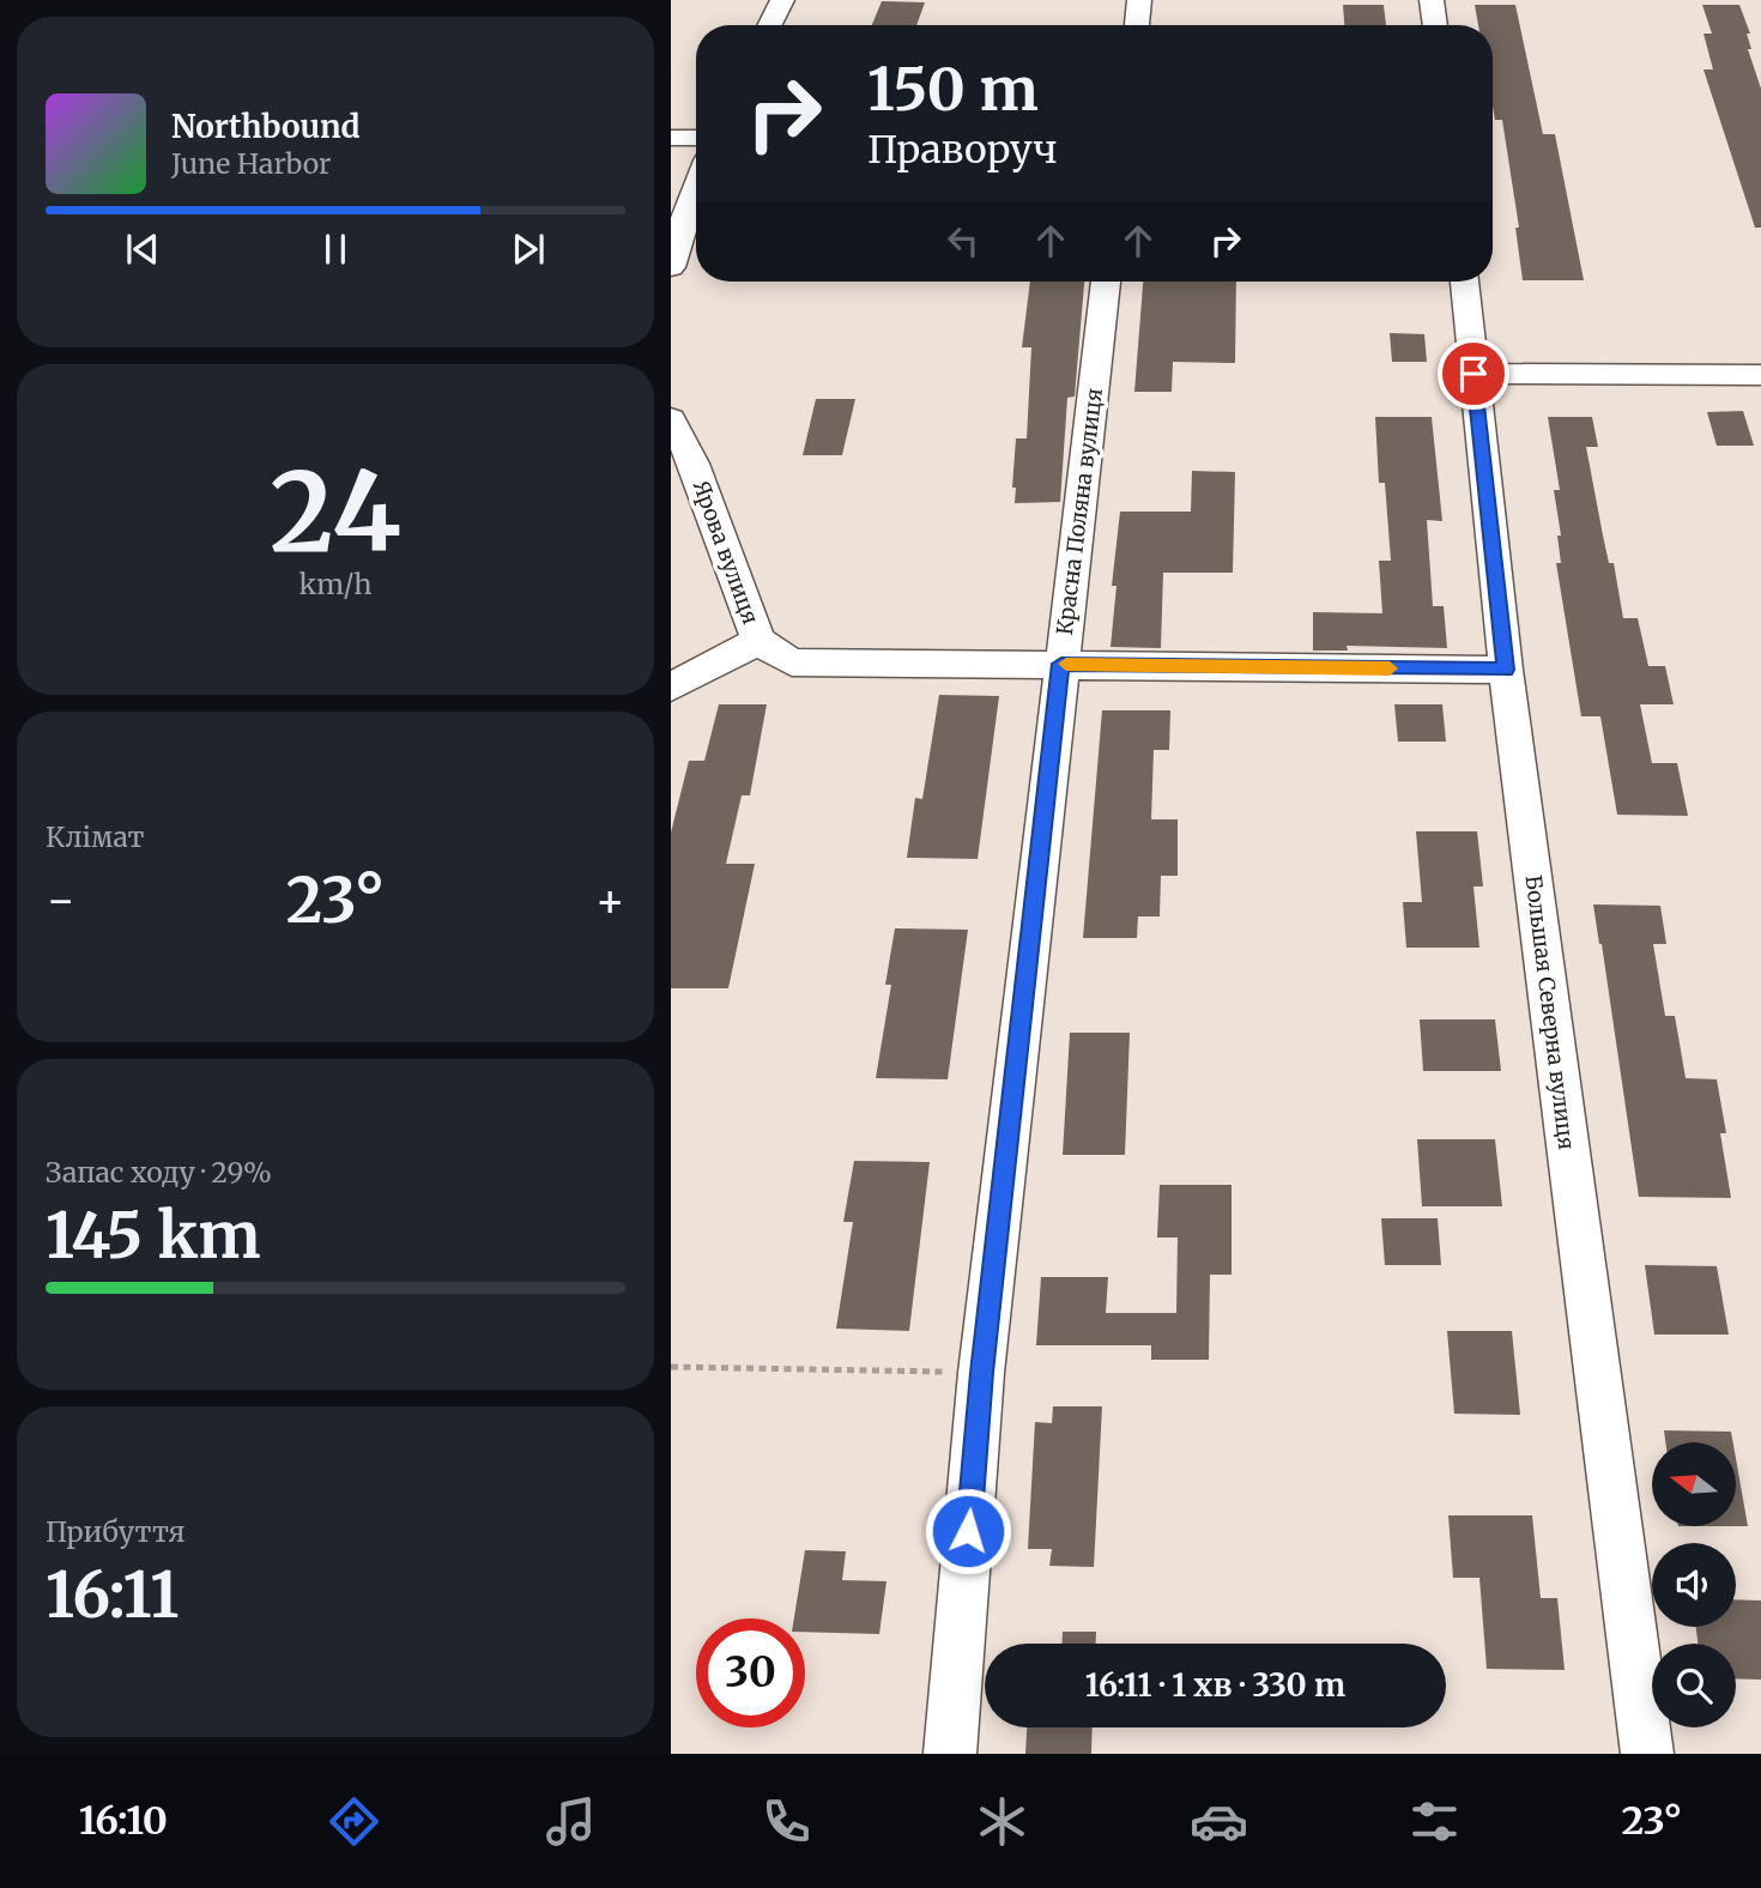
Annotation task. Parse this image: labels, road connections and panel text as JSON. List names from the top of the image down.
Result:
{
  "streets": {
    "street": ["Красна Поляна вулиця", "Ярова вулиця", "Большая Северна вулиця"]
  },
  "north": "left",
  "page": {
    "turn": ["150 m", "Праворуч"],
    "song": ["Northbound", "June Harbor"],
    "tile": [
      ["24", "km/h"],
      "Клімат",
      ["Запас ходу · 29%", "145 km"],
      ["Прибуття", "16:11"]
    ],
    "heat": ["−", "23°", "+"],
    "limit": "30",
    "trip": "16:11 · 1 хв · 330 m",
    "tabs": ["16:10", "23°"]
  }
}
